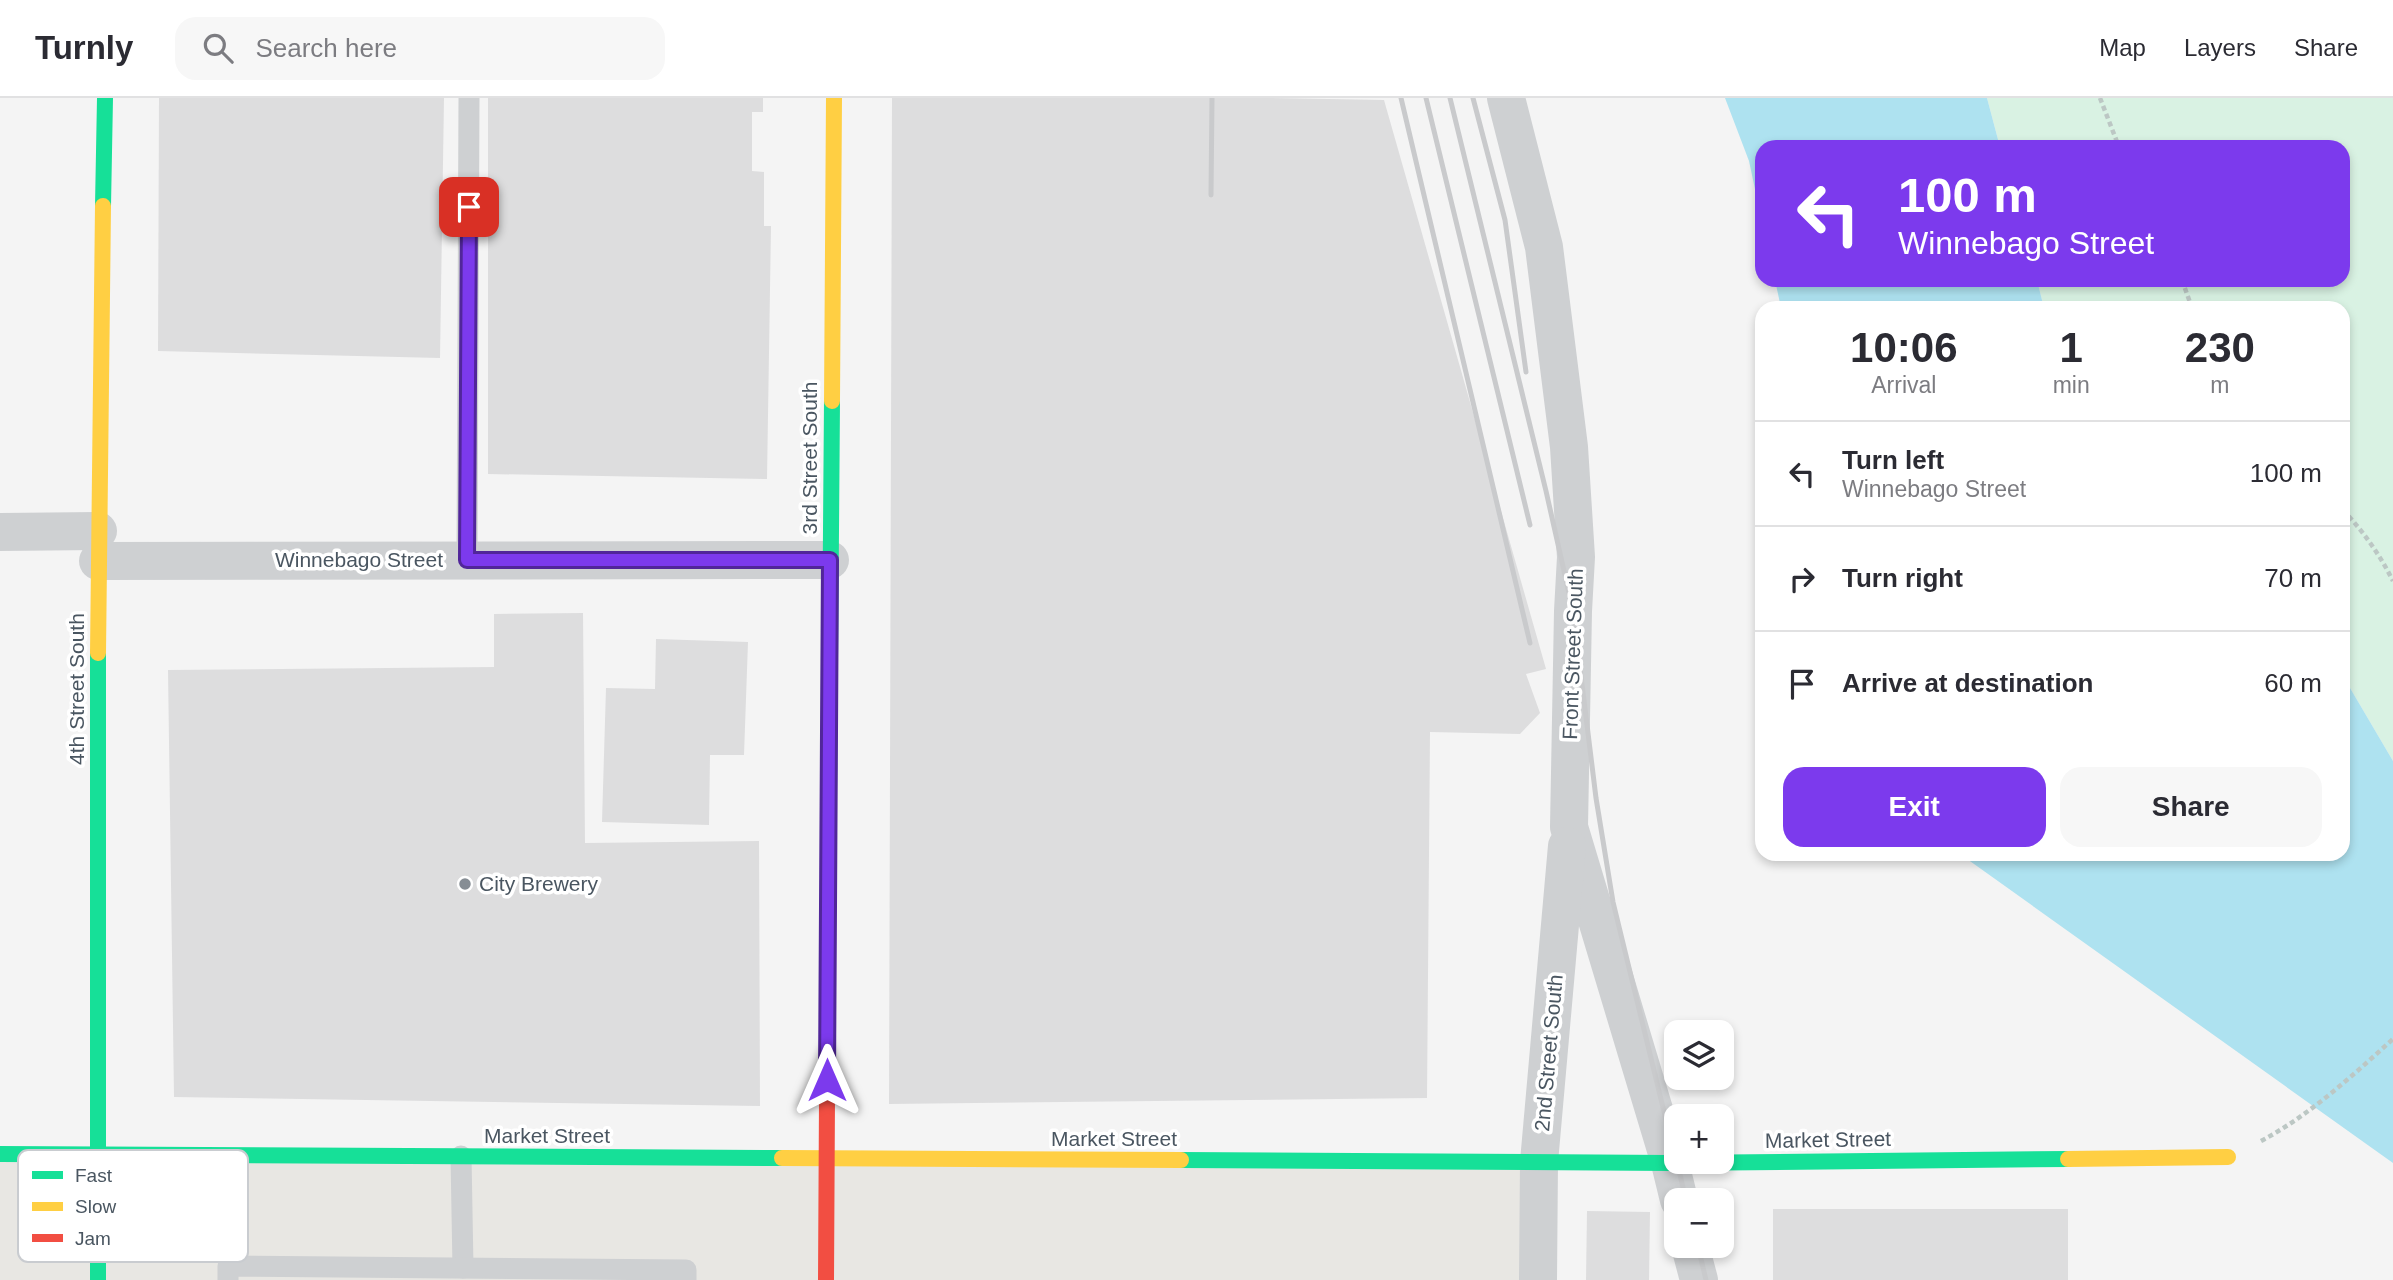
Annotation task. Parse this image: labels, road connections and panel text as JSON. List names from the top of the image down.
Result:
{
  "streets": {
    "main road": ["3rd Street South", "4th Street South", "Market Street"],
    "street": ["Winnebago Street", "Front Street South", "2nd Street South"]
  },
  "crossings": [
    ["3rd Street South", "Winnebago Street"],
    ["3rd Street South", "Market Street"],
    ["Winnebago Street", "4th Street South"],
    ["Front Street South", "2nd Street South"],
    ["2nd Street South", "Market Street"]
  ],
  "places": ["City Brewery"],
  "legend": ["Fast", "Slow", "Jam"],
  "page": {
    "header": "Turnly",
    "search": "Search here",
    "nav": ["Map", "Layers", "Share"],
    "turn": ["100 m", "Winnebago Street"],
    "eta": [
      "10:06",
      "Arrival",
      "1",
      "min",
      "230",
      "m"
    ],
    "list": [
      {
        "name": "Turn left",
        "note": "Winnebago Street",
        "value": "100 m"
      },
      {
        "name": "Turn right",
        "value": "70 m"
      },
      {
        "name": "Arrive at destination",
        "value": "60 m"
      }
    ],
    "buttons": ["Exit", "Share"],
    "map_buttons": ["+", "−"]
  }
}
